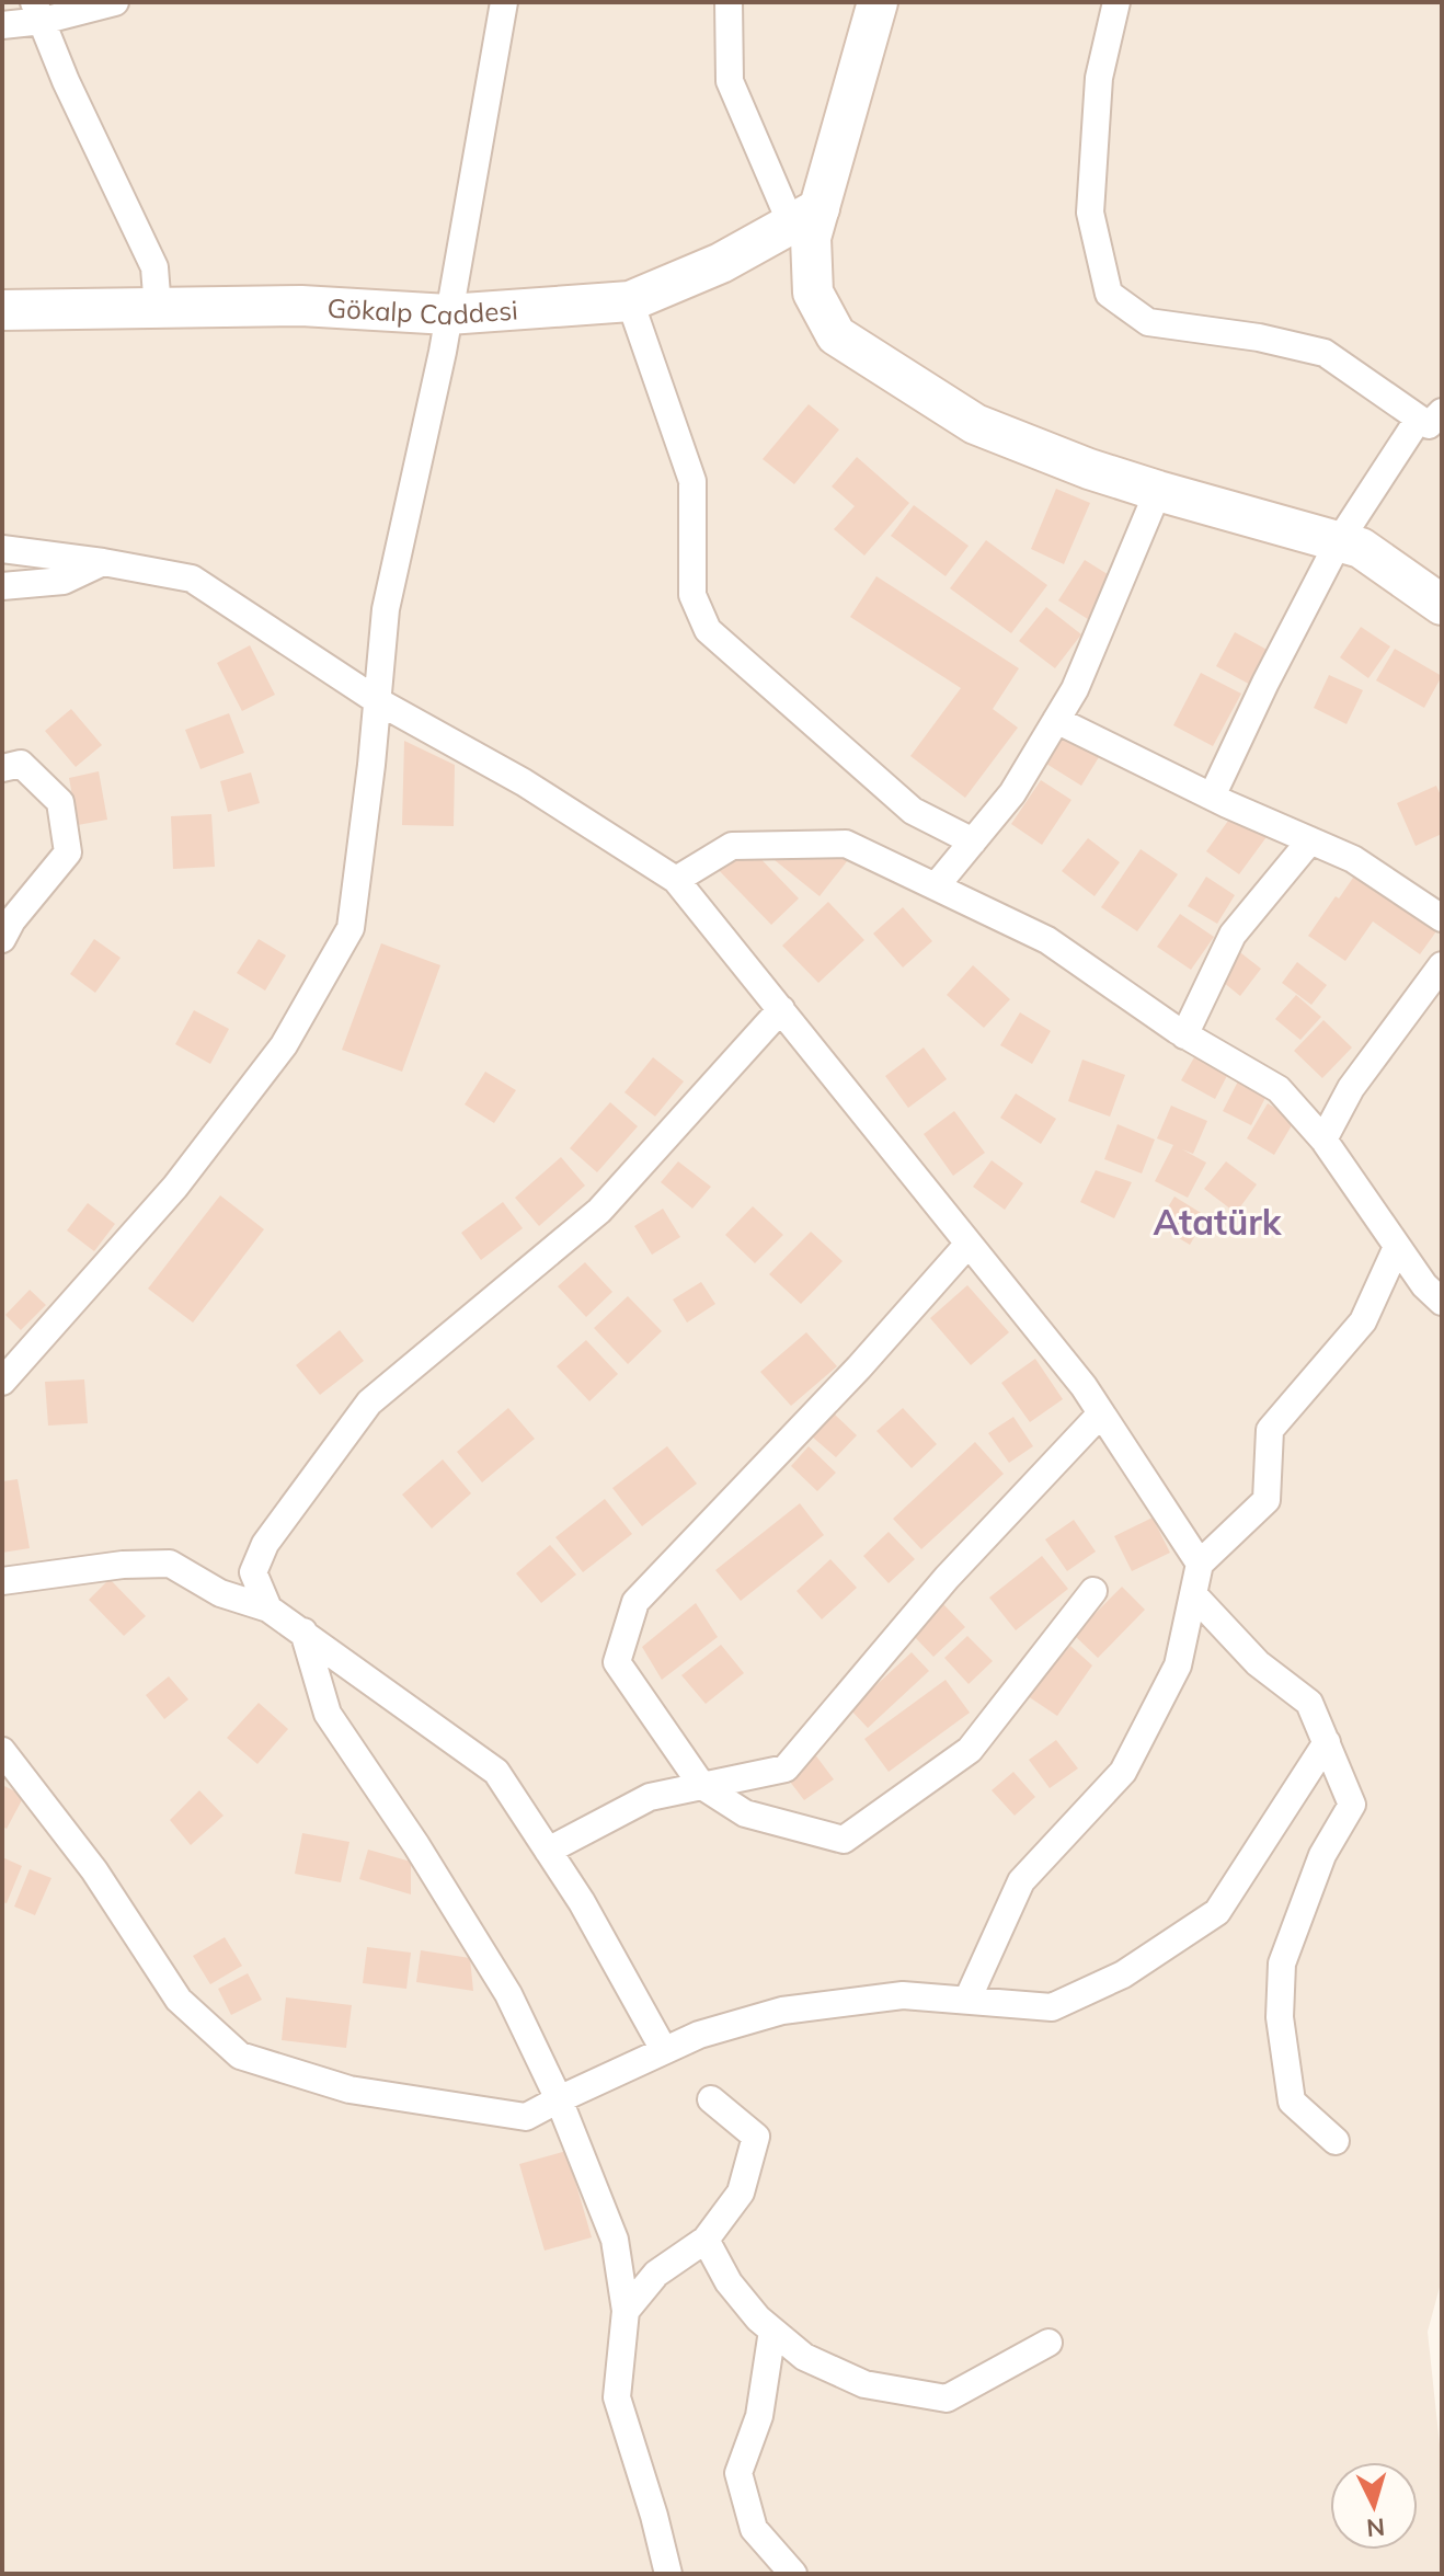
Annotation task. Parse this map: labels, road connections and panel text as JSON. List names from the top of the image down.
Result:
{
  "streets": {
    "main road": ["Gökalp Caddesi"]
  },
  "districts": ["Atatürk"],
  "north": "bottom"
}
